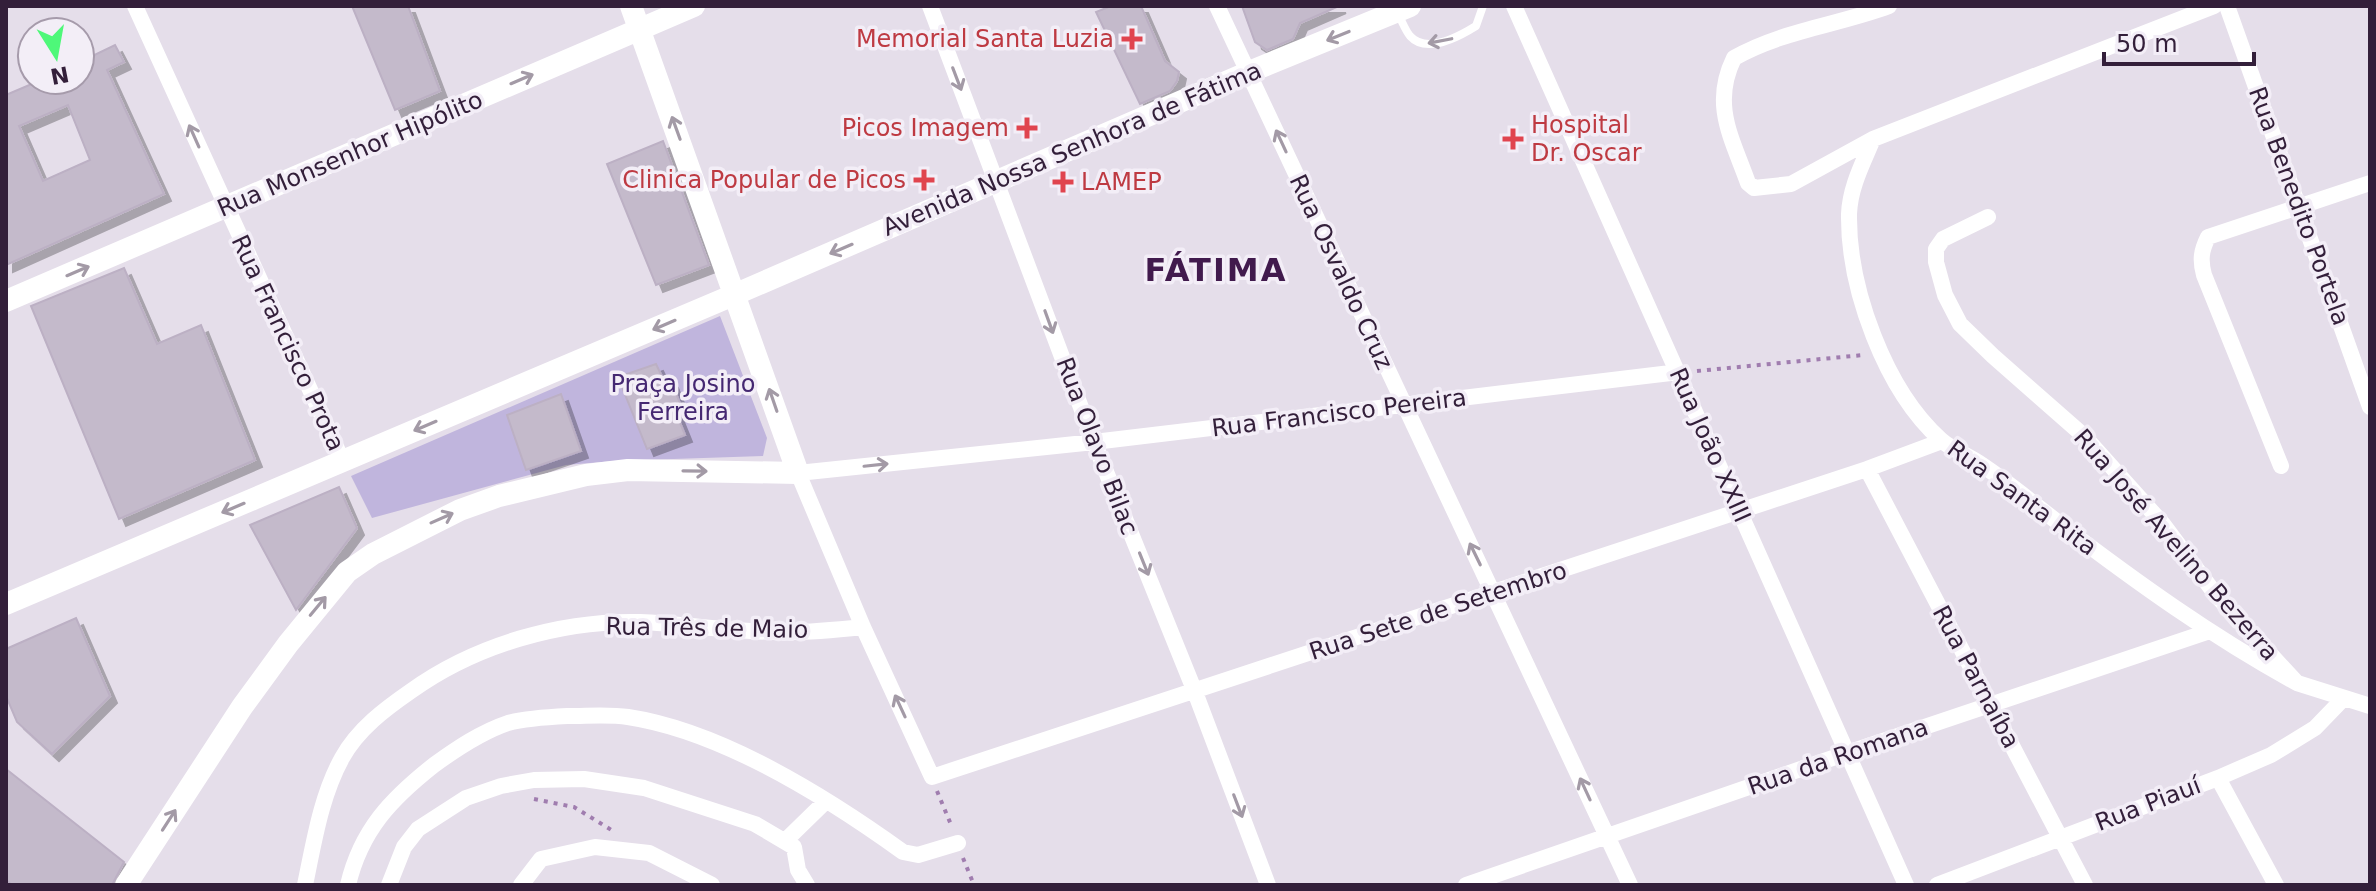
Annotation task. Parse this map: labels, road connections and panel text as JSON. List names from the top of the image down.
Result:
{
  "streets": {
    "street": [
      "Avenida Nossa Senhora de Fátima",
      "Rua Monsenhor Hipólito",
      "Rua Benedito Portela",
      "Rua Osvaldo Cruz",
      "Rua Francisco Prota",
      "Rua Francisco Pereira",
      "Rua João XXIII",
      "Rua Olavo Bilac",
      "Rua Santa Rita",
      "Rua José Avelino Bezerra",
      "Rua Sete de Setembro",
      "Rua Três de Maio",
      "Rua Parnaíba",
      "Rua da Romana",
      "Rua Piauí"
    ]
  },
  "crossings": [
    ["Avenida Nossa Senhora de Fátima", "Rua Osvaldo Cruz"],
    ["Avenida Nossa Senhora de Fátima", "Rua Olavo Bilac"],
    ["Rua Monsenhor Hipólito", "Rua Francisco Prota"],
    ["Rua Osvaldo Cruz", "Rua Francisco Pereira"],
    ["Rua Osvaldo Cruz", "Rua Sete de Setembro"],
    ["Rua Osvaldo Cruz", "Rua da Romana"],
    ["Rua Francisco Pereira", "Rua João XXIII"],
    ["Rua Francisco Pereira", "Rua Olavo Bilac"],
    ["Rua João XXIII", "Rua Sete de Setembro"],
    ["Rua João XXIII", "Rua da Romana"],
    ["Rua Olavo Bilac", "Rua Sete de Setembro"],
    ["Rua Santa Rita", "Rua José Avelino Bezerra"],
    ["Rua Santa Rita", "Rua Sete de Setembro"],
    ["Rua Santa Rita", "Rua da Romana"],
    ["Rua José Avelino Bezerra", "Rua Piauí"],
    ["Rua Sete de Setembro", "Rua Três de Maio"],
    ["Rua Sete de Setembro", "Rua Parnaíba"],
    ["Rua Parnaíba", "Rua da Romana"],
    ["Rua Parnaíba", "Rua Piauí"]
  ],
  "one_way": [
    "Avenida Nossa Senhora de Fátima",
    "Rua Monsenhor Hipólito",
    "Rua Osvaldo Cruz",
    "Rua Francisco Prota",
    "Rua Olavo Bilac"
  ],
  "districts": ["FÁTIMA"],
  "parks": ["Praça Josino Ferreira"],
  "places": {
    "health": [
      "Memorial Santa Luzia",
      "Picos Imagem",
      "Hospital Dr. Oscar",
      "Clinica Popular de Picos",
      "LAMEP"
    ]
  },
  "scale_bar": "50 m",
  "north": "bottom"
}
